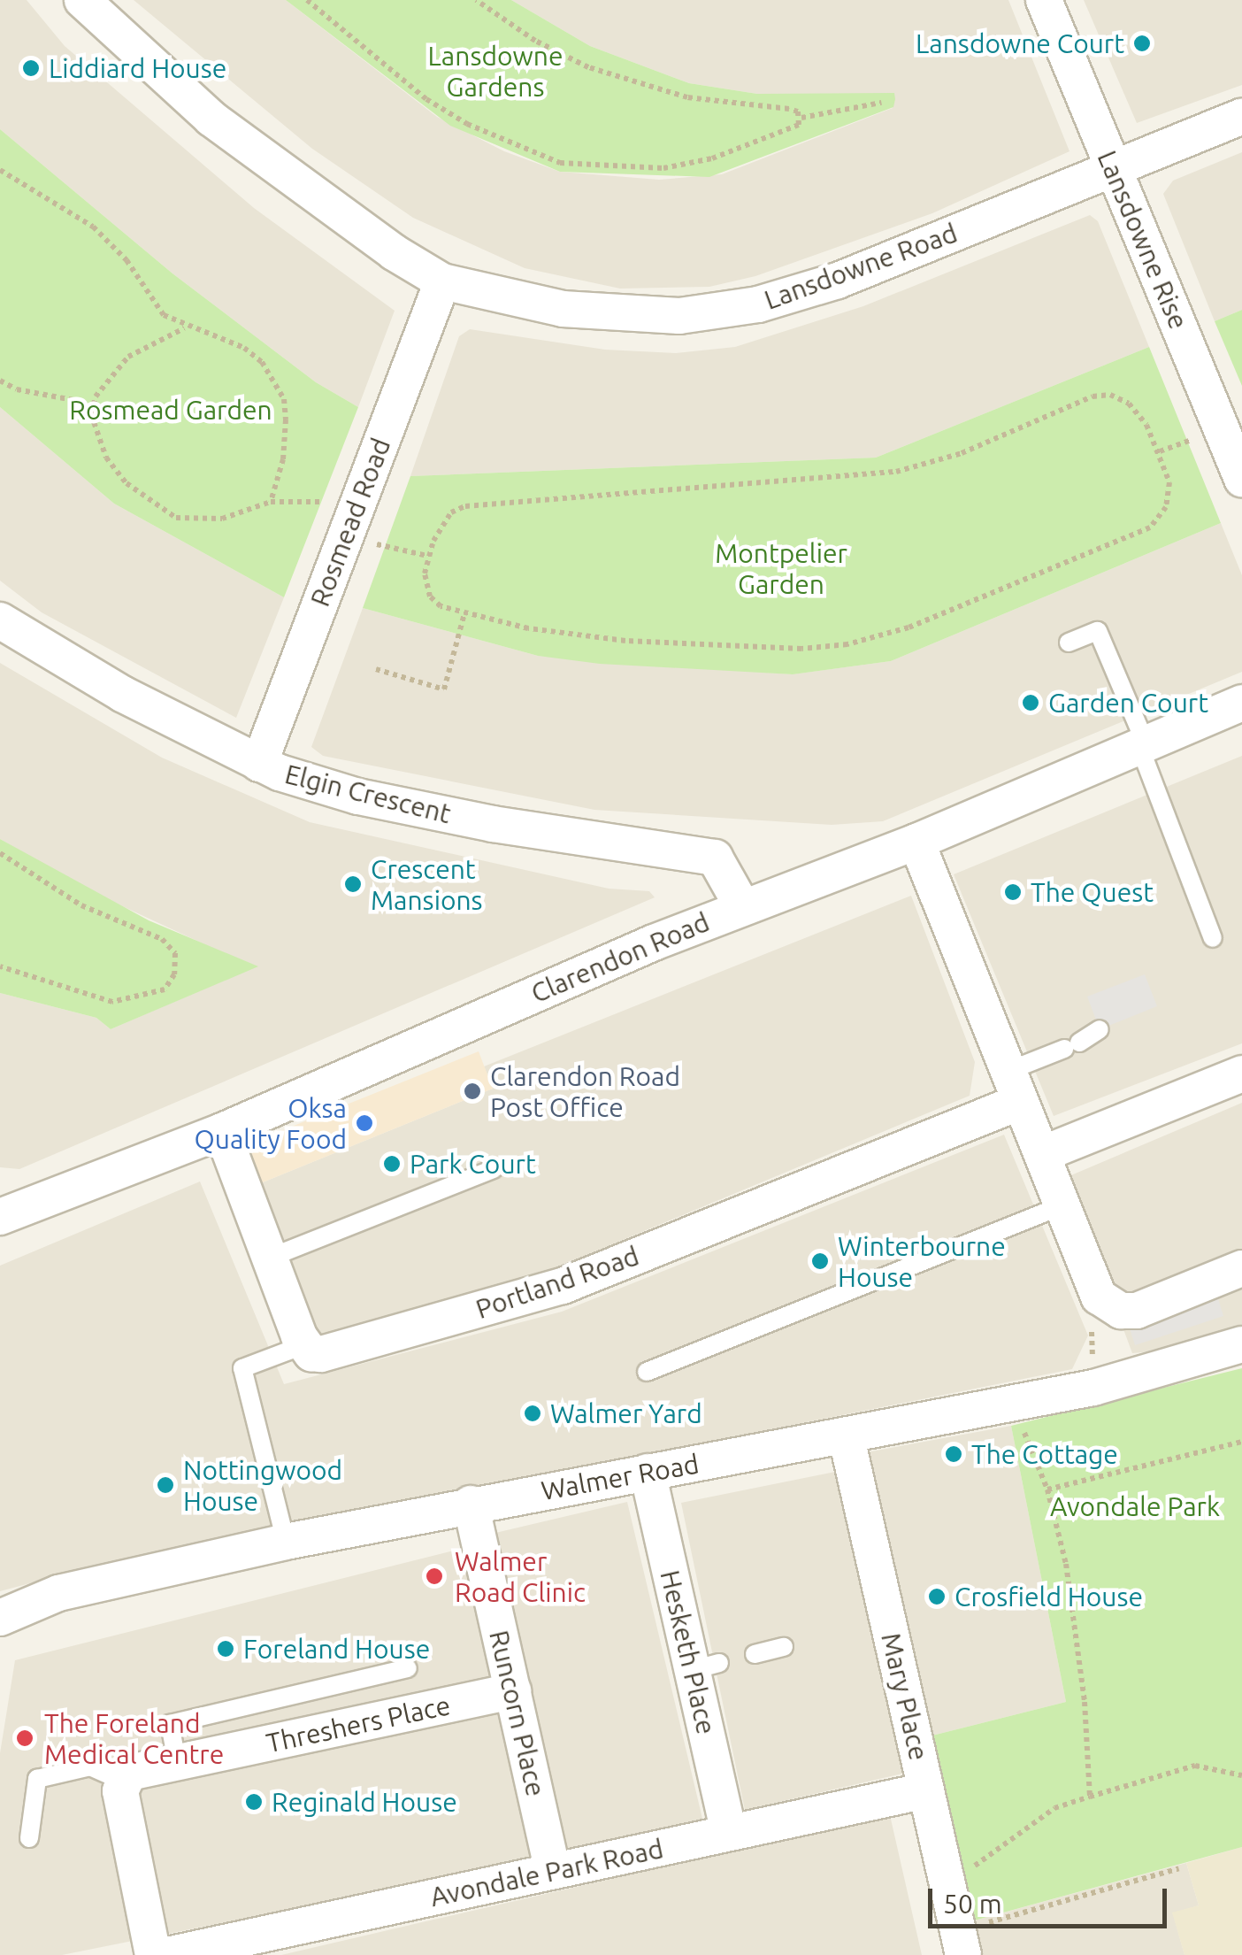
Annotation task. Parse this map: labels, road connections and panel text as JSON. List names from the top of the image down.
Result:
{
  "streets": {
    "street": [
      "Lansdowne Rise",
      "Lansdowne Road",
      "Rosmead Road",
      "Elgin Crescent",
      "Clarendon Road",
      "Portland Road",
      "Walmer Road",
      "Hesketh Place",
      "Mary Place",
      "Runcorn Place",
      "Threshers Place",
      "Avondale Park Road"
    ]
  },
  "crossings": [
    ["Lansdowne Rise", "Lansdowne Road"],
    ["Lansdowne Road", "Rosmead Road"],
    ["Rosmead Road", "Elgin Crescent"],
    ["Elgin Crescent", "Clarendon Road"],
    ["Walmer Road", "Hesketh Place"],
    ["Walmer Road", "Mary Place"],
    ["Walmer Road", "Runcorn Place"],
    ["Hesketh Place", "Avondale Park Road"],
    ["Mary Place", "Avondale Park Road"],
    ["Runcorn Place", "Threshers Place"],
    ["Runcorn Place", "Avondale Park Road"]
  ],
  "parks": [
    "Lansdowne Gardens",
    "Rosmead Garden",
    "Montpelier Garden",
    "Avondale Park"
  ],
  "places": [
    "Lansdowne Court",
    "Liddiard House",
    "Garden Court",
    "Crescent Mansions",
    "The Quest",
    "Clarendon Road Post Office",
    "Oksa Quality Food",
    "Park Court",
    "Winterbourne House",
    "Walmer Yard",
    "The Cottage",
    "Nottingwood House",
    "Walmer Road Clinic",
    "Crosfield House",
    "Foreland House",
    "The Foreland Medical Centre",
    "Reginald House"
  ],
  "scale_bar": "50 m"
}
